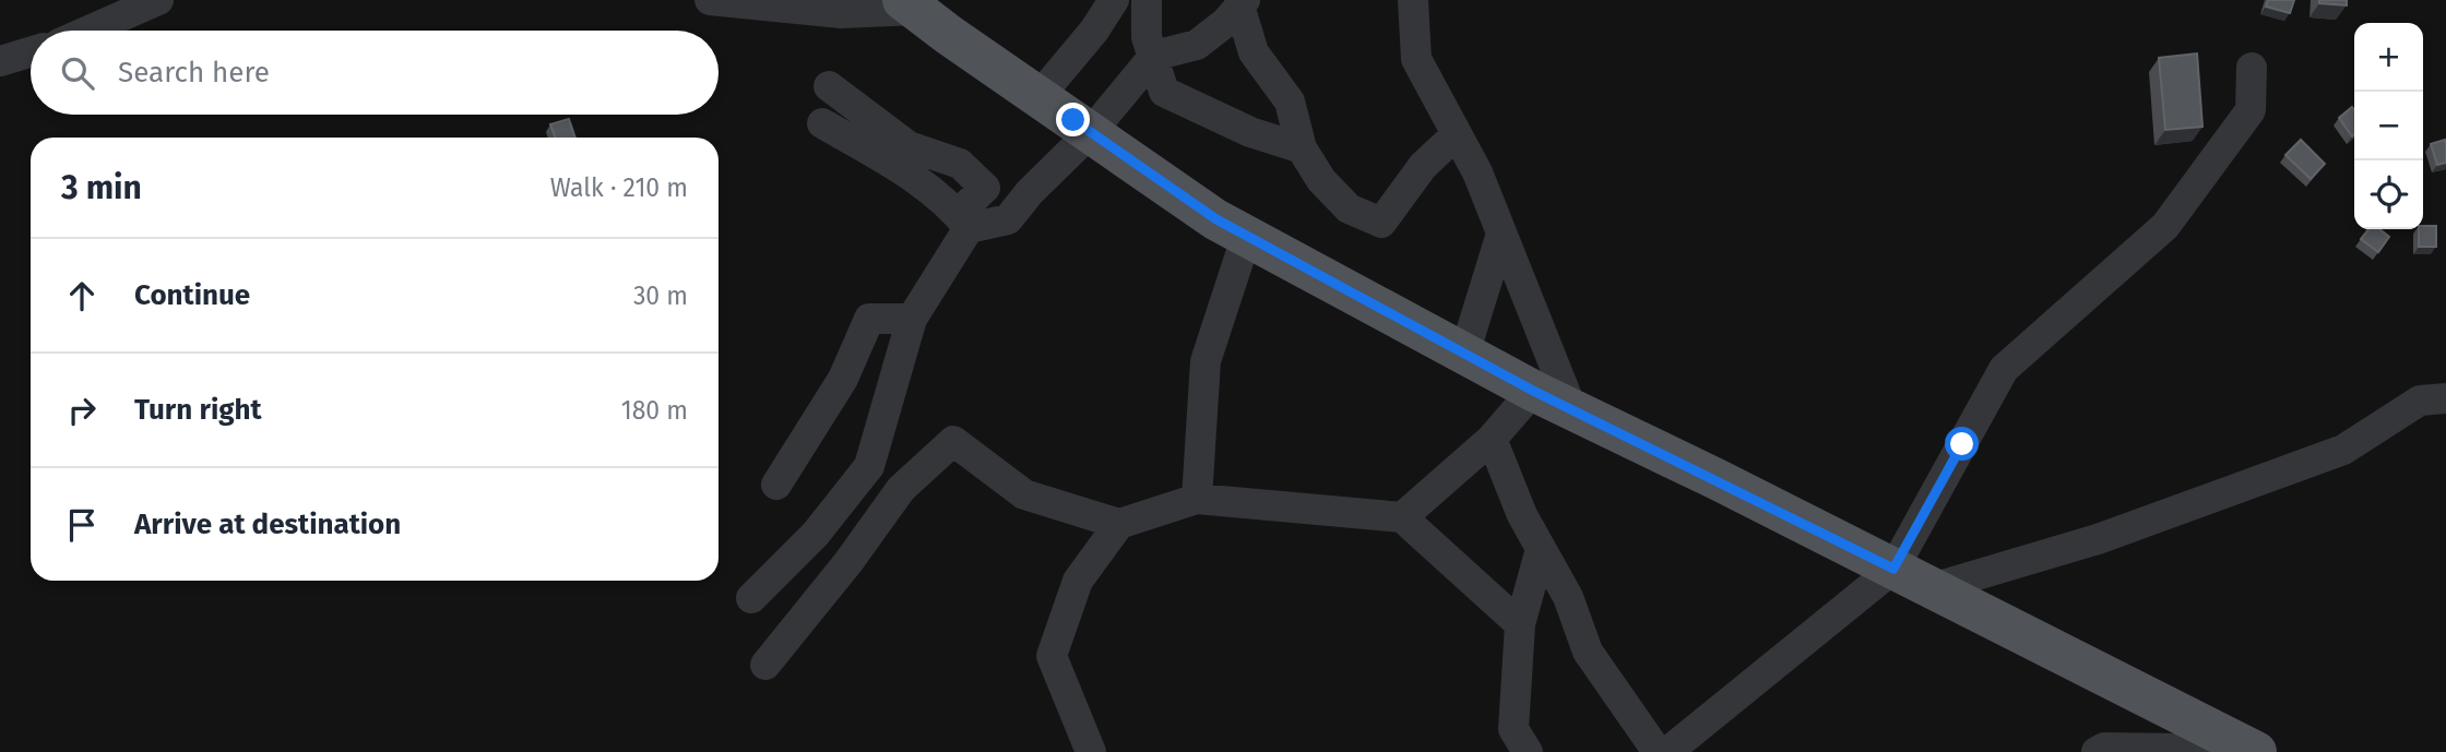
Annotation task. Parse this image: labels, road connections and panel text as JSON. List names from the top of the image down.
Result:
{
  "page": {
    "map_buttons": ["+", "−"],
    "search": "Search here",
    "heading": ["3 min", "Walk · 210 m"],
    "list": [
      ["Continue", "30 m"],
      ["Turn right", "180 m"],
      "Arrive at destination"
    ]
  }
}
